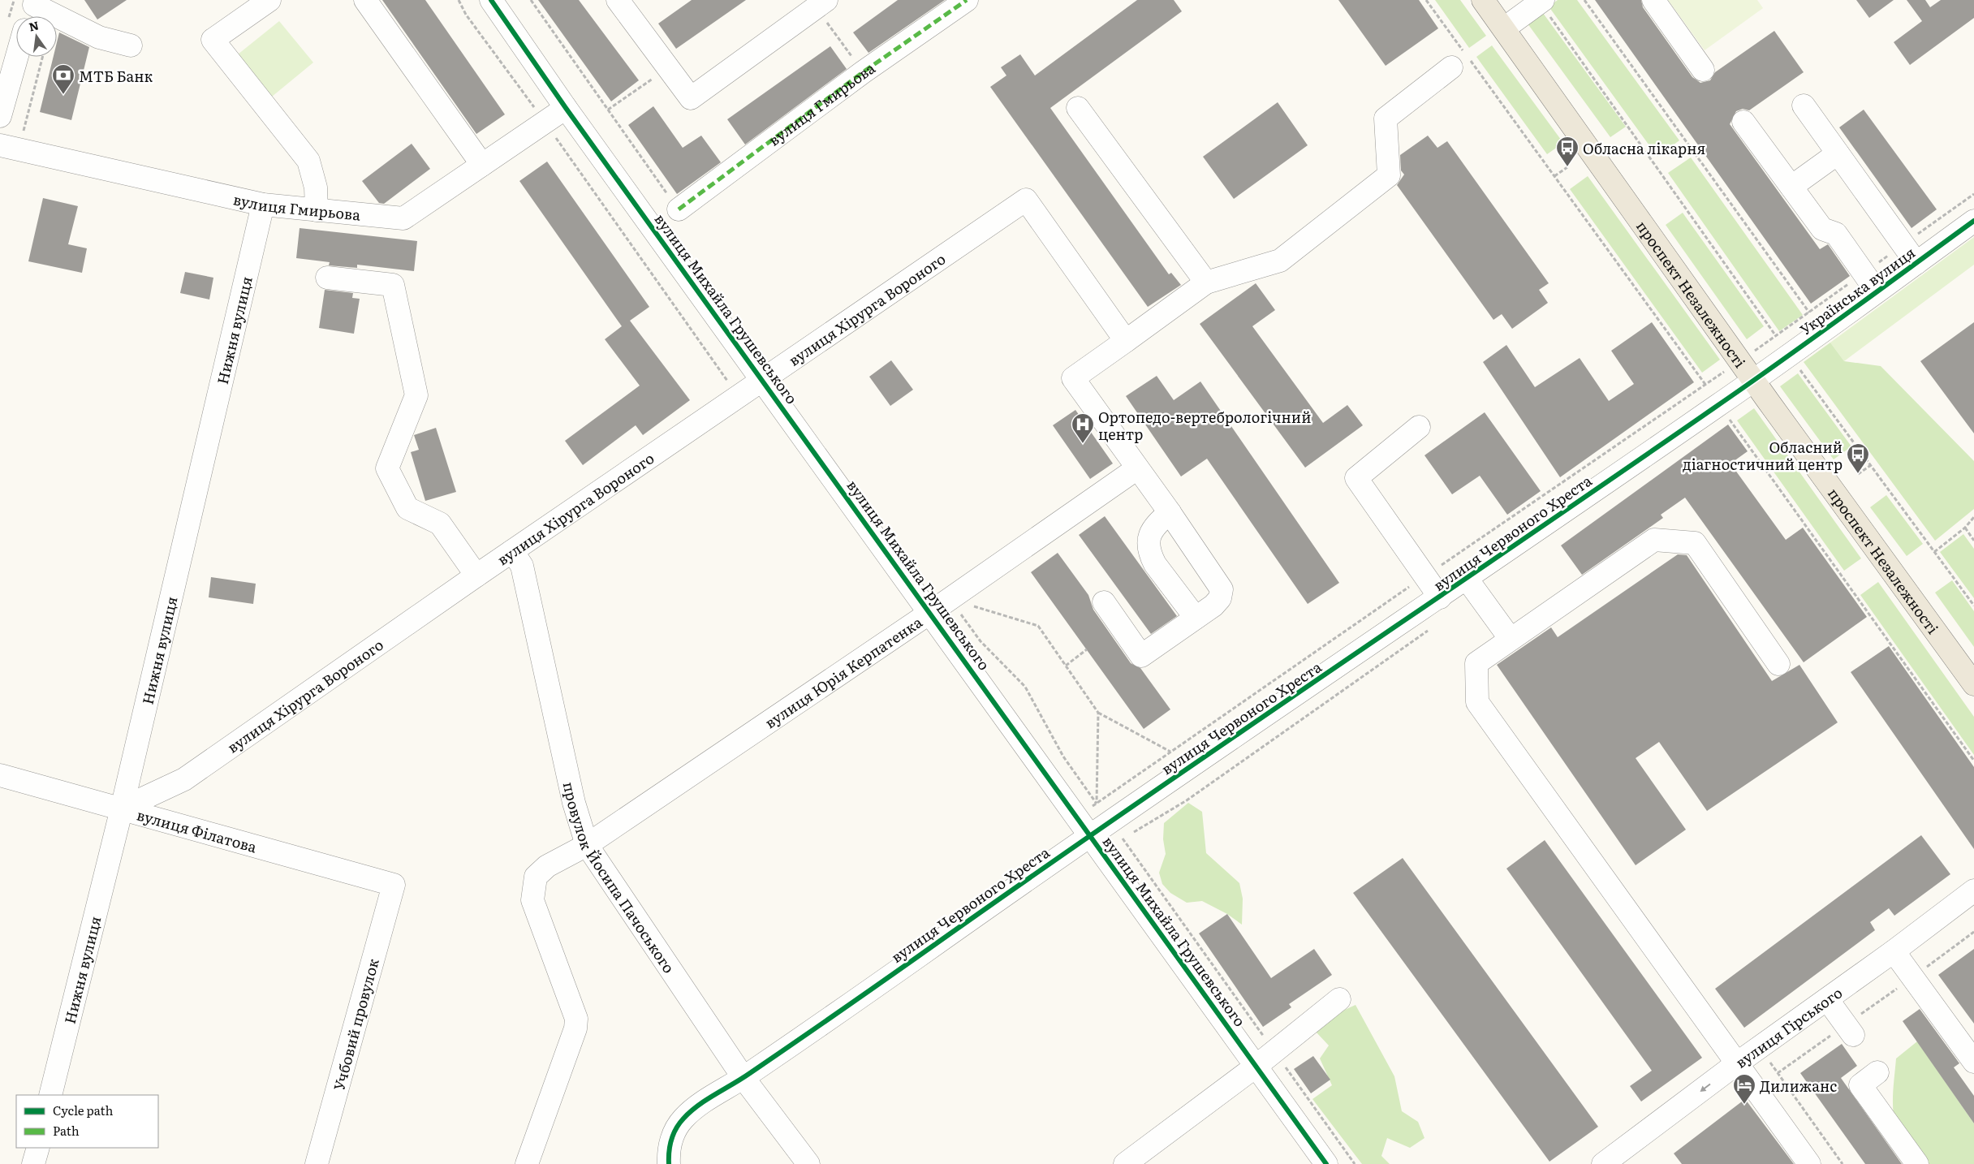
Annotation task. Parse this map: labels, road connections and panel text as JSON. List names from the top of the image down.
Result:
{
  "streets": {
    "main road": ["проспект Незалежності"],
    "street": [
      "вулиця Гмирьова",
      "Українська вулиця",
      "вулиця Михайла Грушевського",
      "вулиця Хірурга Вороного",
      "Нижня вулиця",
      "вулиця Червоного Хреста",
      "вулиця Юрія Керпатенка",
      "вулиця Філатова",
      "провулок Йосипа Пачоського",
      "Учбовий провулок",
      "вулиця Гірського"
    ]
  },
  "crossings": [
    ["вулиця Гмирьова", "вулиця Михайла Грушевського"],
    ["вулиця Гмирьова", "Нижня вулиця"],
    ["Українська вулиця", "проспект Незалежності"],
    ["Українська вулиця", "вулиця Червоного Хреста"],
    ["проспект Незалежності", "вулиця Червоного Хреста"],
    ["вулиця Михайла Грушевського", "вулиця Хірурга Вороного"],
    ["вулиця Михайла Грушевського", "вулиця Червоного Хреста"],
    ["вулиця Михайла Грушевського", "вулиця Юрія Керпатенка"],
    ["вулиця Хірурга Вороного", "Нижня вулиця"],
    ["вулиця Хірурга Вороного", "вулиця Філатова"],
    ["вулиця Хірурга Вороного", "провулок Йосипа Пачоського"],
    ["Нижня вулиця", "вулиця Філатова"],
    ["вулиця Червоного Хреста", "провулок Йосипа Пачоського"],
    ["вулиця Юрія Керпатенка", "провулок Йосипа Пачоського"],
    ["вулиця Філатова", "Учбовий провулок"]
  ],
  "one_way": ["вулиця Гірського"],
  "places": {
    "bank": ["МТБ Банк"],
    "bus stop": ["Обласна лікарня", "Обласний діагностичний центр"],
    "hospital": ["Ортопедо-вертебрологічний центр"],
    "hotel": ["Дилижанс"]
  },
  "legend": ["Cycle path", "Path"],
  "north": "top"
}
